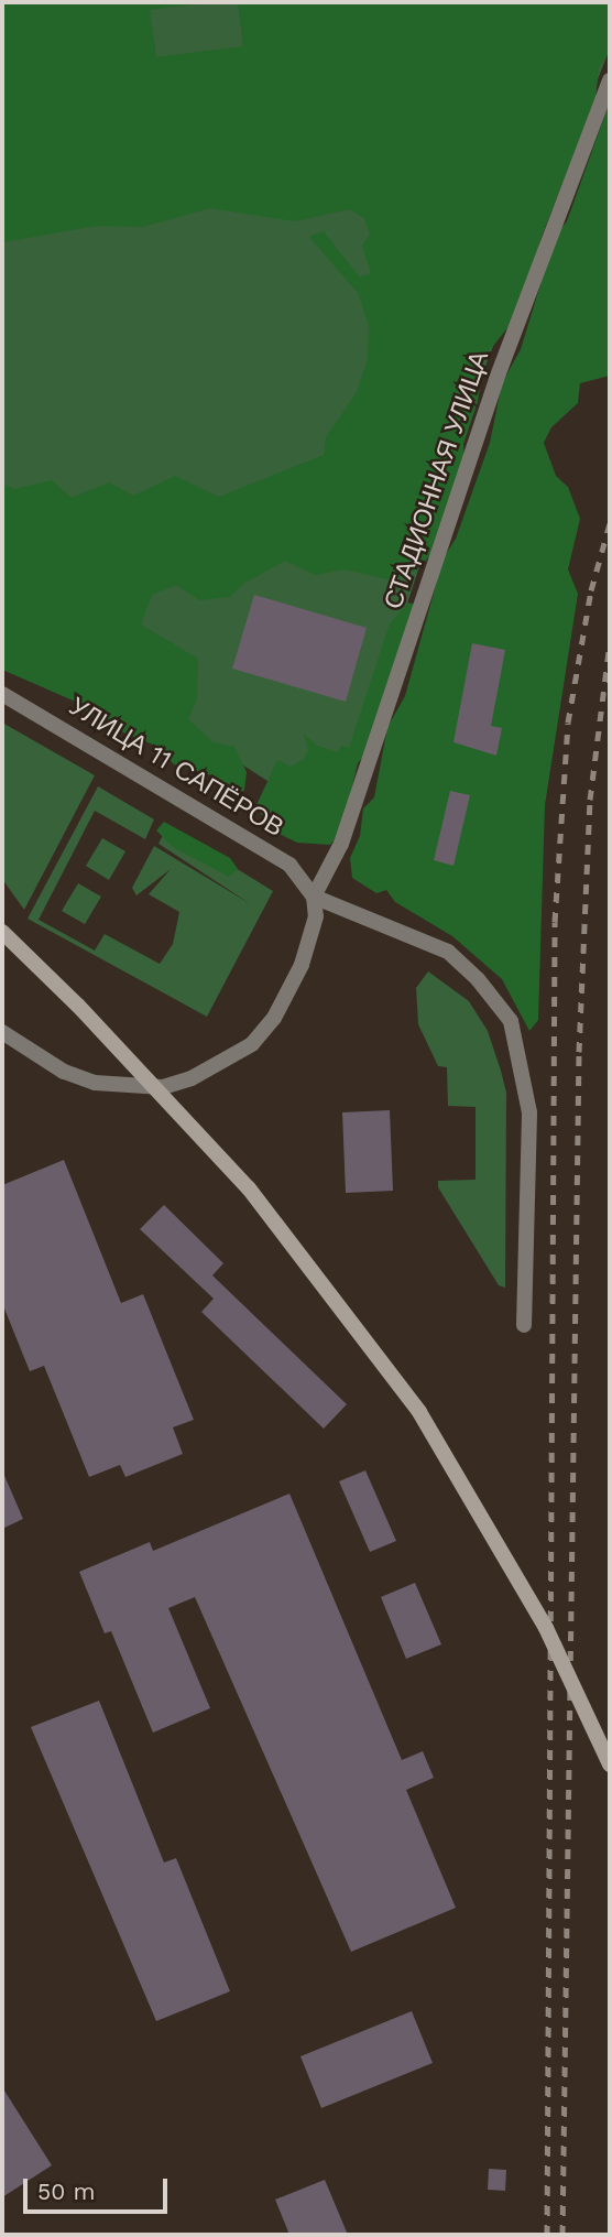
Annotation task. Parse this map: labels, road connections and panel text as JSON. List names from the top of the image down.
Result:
{
  "streets": {
    "street": ["СТАДИОННАЯ УЛИЦА", "УЛИЦА 11 САПЁРОВ"]
  },
  "crossings": [
    ["СТАДИОННАЯ УЛИЦА", "УЛИЦА 11 САПЁРОВ"]
  ],
  "scale_bar": "50 m"
}
